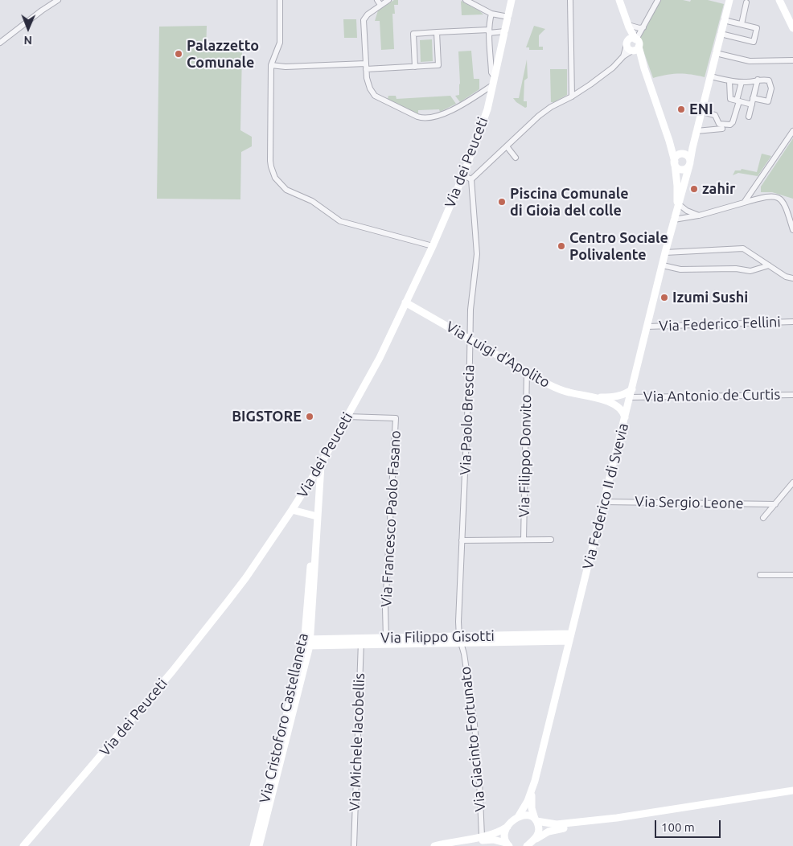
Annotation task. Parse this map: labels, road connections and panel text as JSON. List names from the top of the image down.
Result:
{
  "streets": {
    "main road": [
      "Via dei Peuceti",
      "Via Luigi d'Apolito",
      "Via Federico II di Svevia",
      "Via Filippo Gisotti",
      "Via Cristoforo Castellaneta"
    ],
    "street": [
      "Via Federico Fellini",
      "Via Antonio de Curtis",
      "Via Paolo Brescia",
      "Via Filippo Donvito",
      "Via Sergio Leone",
      "Via Francesco Paolo Fasano",
      "Via Giacinto Fortunato",
      "Via Michele Iacobellis"
    ]
  },
  "crossings": [
    ["Via dei Peuceti", "Via Luigi d'Apolito"],
    ["Via dei Peuceti", "Via Francesco Paolo Fasano"],
    ["Via dei Peuceti", "Via Cristoforo Castellaneta"],
    ["Via Federico Fellini", "Via Federico II di Svevia"],
    ["Via Luigi d'Apolito", "Via Paolo Brescia"],
    ["Via Luigi d'Apolito", "Via Filippo Donvito"],
    ["Via Luigi d'Apolito", "Via Federico II di Svevia"],
    ["Via Antonio de Curtis", "Via Federico II di Svevia"],
    ["Via Paolo Brescia", "Via Filippo Gisotti"],
    ["Via Paolo Brescia", "Via Giacinto Fortunato"],
    ["Via Federico II di Svevia", "Via Sergio Leone"],
    ["Via Federico II di Svevia", "Via Filippo Gisotti"],
    ["Via Francesco Paolo Fasano", "Via Filippo Gisotti"],
    ["Via Filippo Gisotti", "Via Cristoforo Castellaneta"],
    ["Via Filippo Gisotti", "Via Giacinto Fortunato"],
    ["Via Filippo Gisotti", "Via Michele Iacobellis"]
  ],
  "places": [
    "Palazzetto Comunale",
    "ENI",
    "zahir",
    "Piscina Comunale di Gioia del colle",
    "Centro Sociale Polivalente",
    "Izumi Sushi",
    "BIGSTORE"
  ],
  "scale_bar": "100 m",
  "north": "bottom"
}
